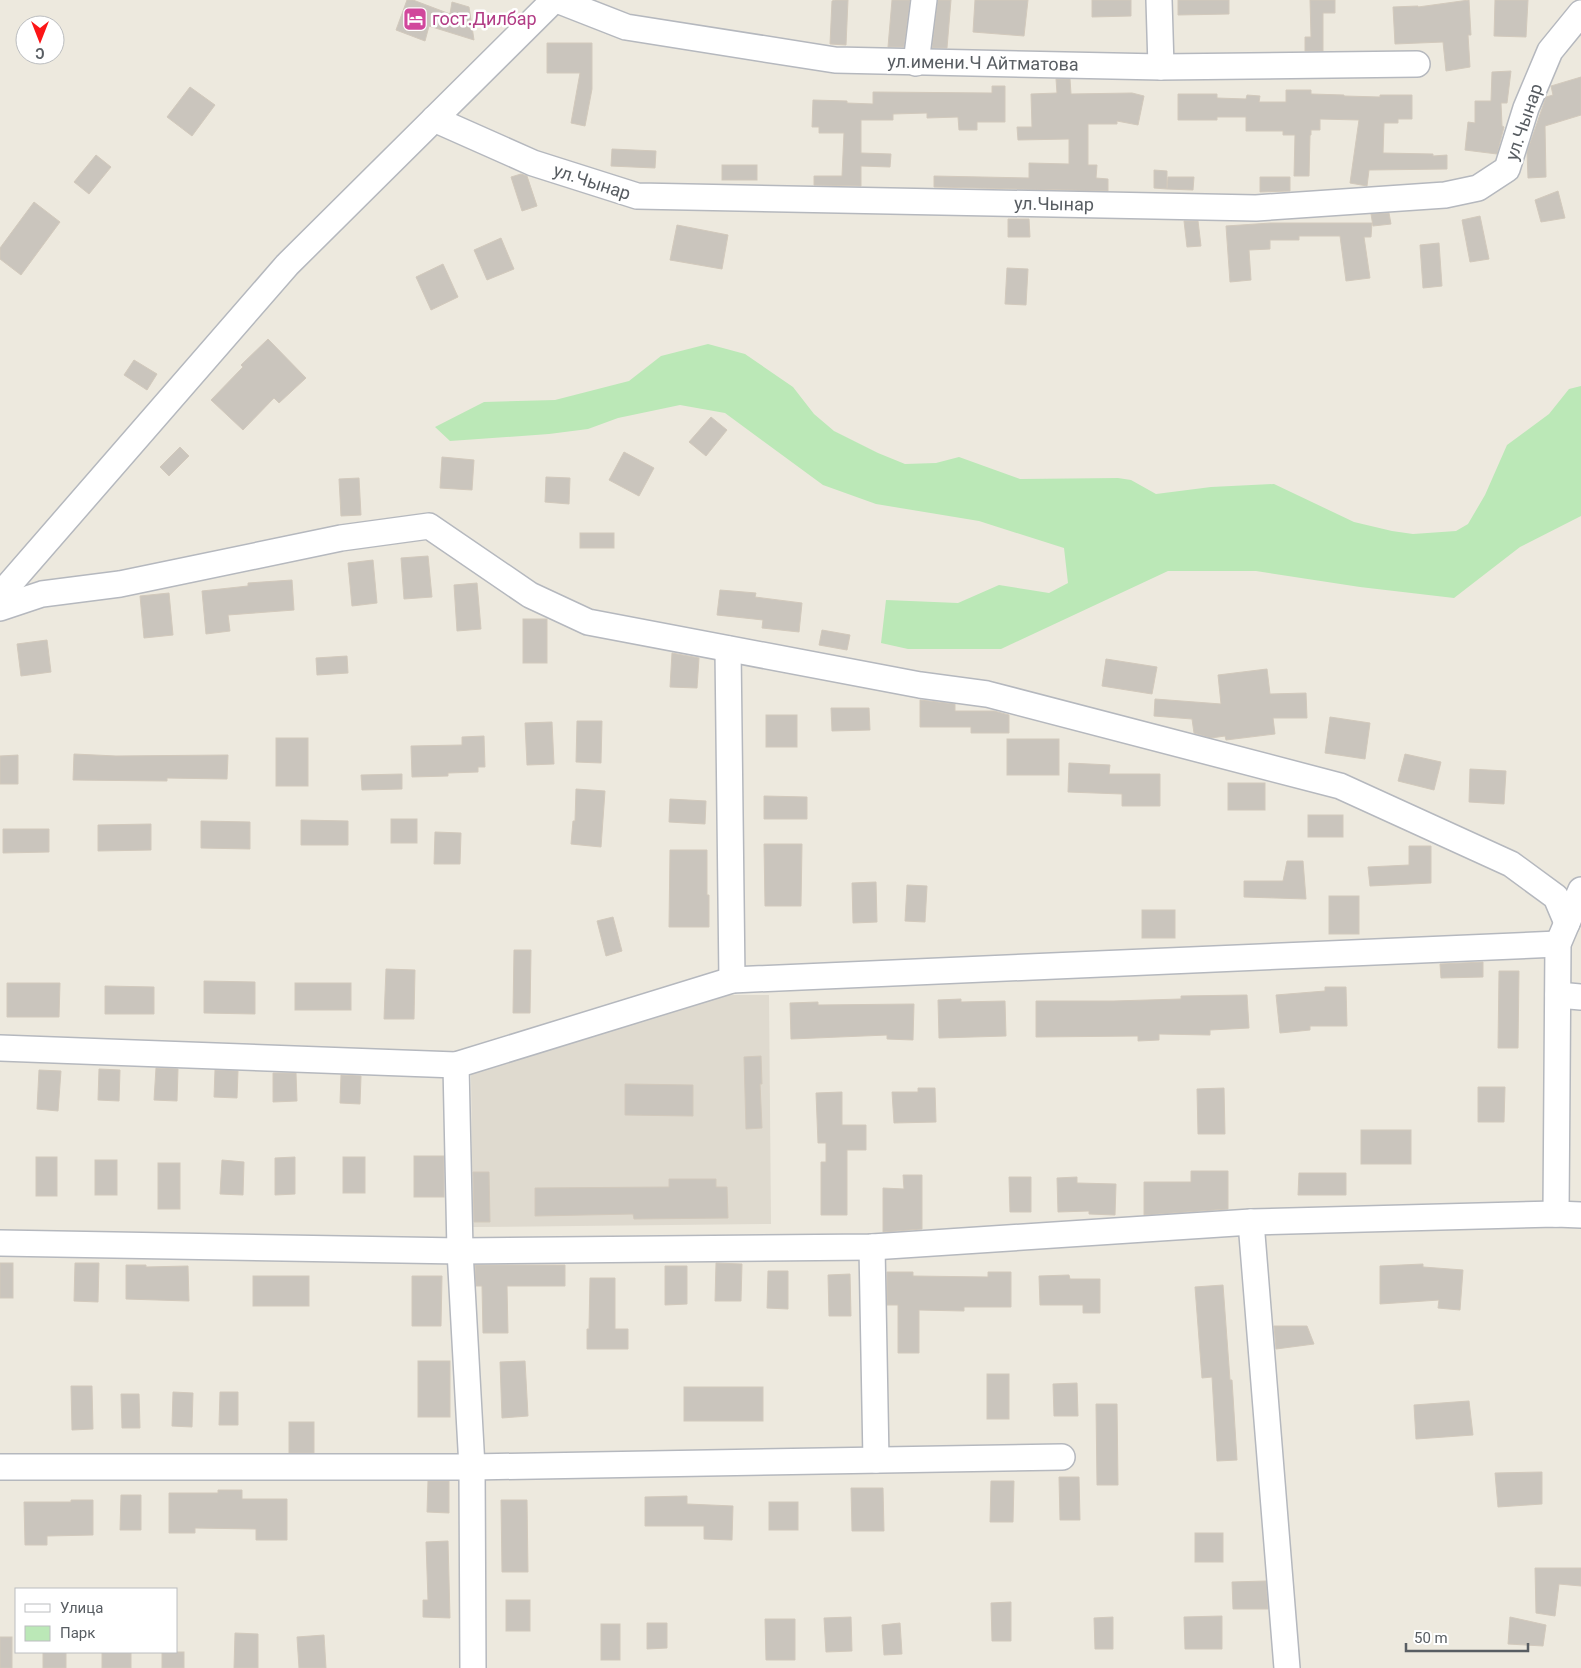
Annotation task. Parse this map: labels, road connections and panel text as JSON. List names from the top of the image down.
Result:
{
  "streets": {
    "street": ["ул.имени.Ч Айтматова", "ул.Чынар"]
  },
  "places": {
    "hotel": ["гост.Дилбар"]
  },
  "legend": ["Улица", "Парк"],
  "scale_bar": "50 m",
  "north": "bottom"
}
